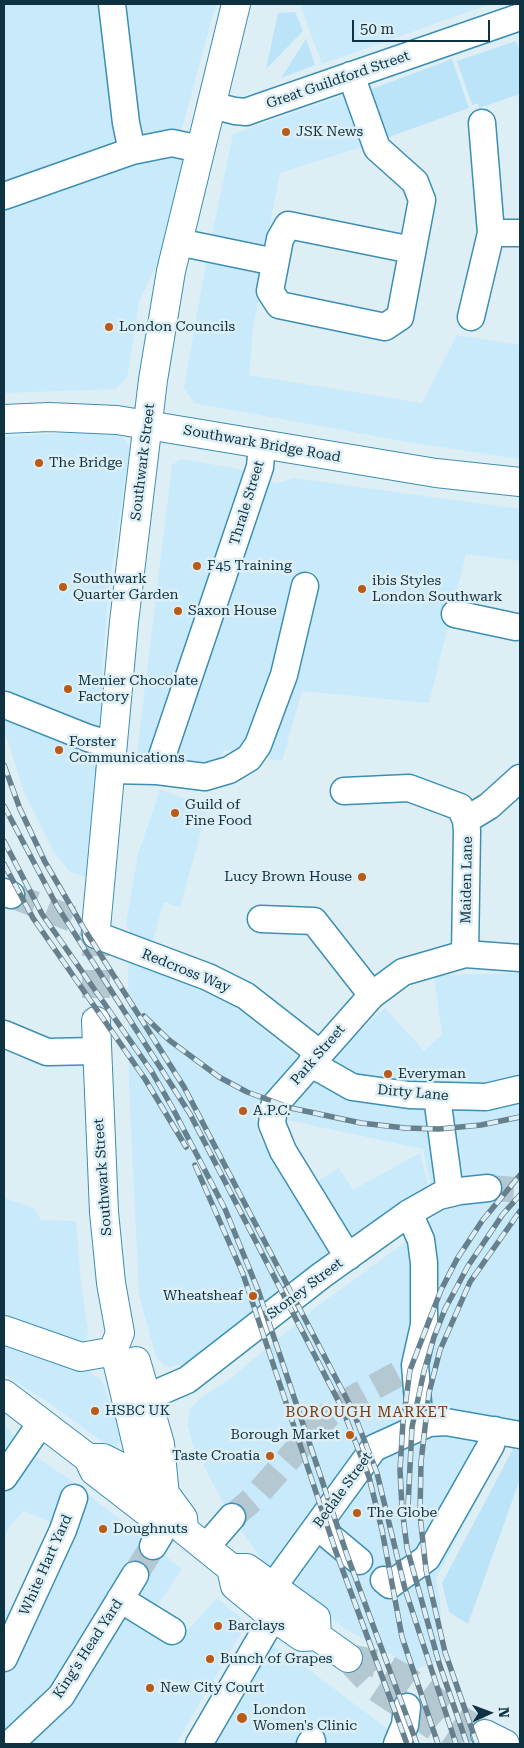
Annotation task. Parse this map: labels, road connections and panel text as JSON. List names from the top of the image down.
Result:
{
  "streets": {
    "main road": ["Southwark Bridge Road", "Southwark Street"],
    "street": [
      "Great Guildford Street",
      "Thrale Street",
      "Maiden Lane",
      "Redcross Way",
      "Park Street",
      "Dirty Lane",
      "Stoney Street",
      "Bedale Street",
      "White Hart Yard",
      "King's Head Yard"
    ]
  },
  "crossings": [
    ["Great Guildford Street", "Southwark Street"],
    ["Southwark Bridge Road", "Southwark Street"],
    ["Southwark Bridge Road", "Thrale Street"],
    ["Southwark Street", "Redcross Way"],
    ["Southwark Street", "Stoney Street"],
    ["Maiden Lane", "Park Street"],
    ["Redcross Way", "Park Street"],
    ["Redcross Way", "Dirty Lane"],
    ["Park Street", "Dirty Lane"],
    ["Park Street", "Stoney Street"]
  ],
  "districts": ["BOROUGH MARKET"],
  "places": [
    "JSK News",
    "London Councils",
    "The Bridge",
    "F45 Training",
    "Southwark Quarter Garden",
    "ibis Styles London Southwark",
    "Saxon House",
    "Menier Chocolate Factory",
    "Forster Communications",
    "Guild of Fine Food",
    "Lucy Brown House",
    "Everyman",
    "A.P.C.",
    "Wheatsheaf",
    "HSBC UK",
    "Borough Market",
    "Taste Croatia",
    "The Globe",
    "Doughnuts",
    "Barclays",
    "Bunch of Grapes",
    "New City Court",
    "London Women's Clinic"
  ],
  "scale_bar": "50 m",
  "north": "right"
}
